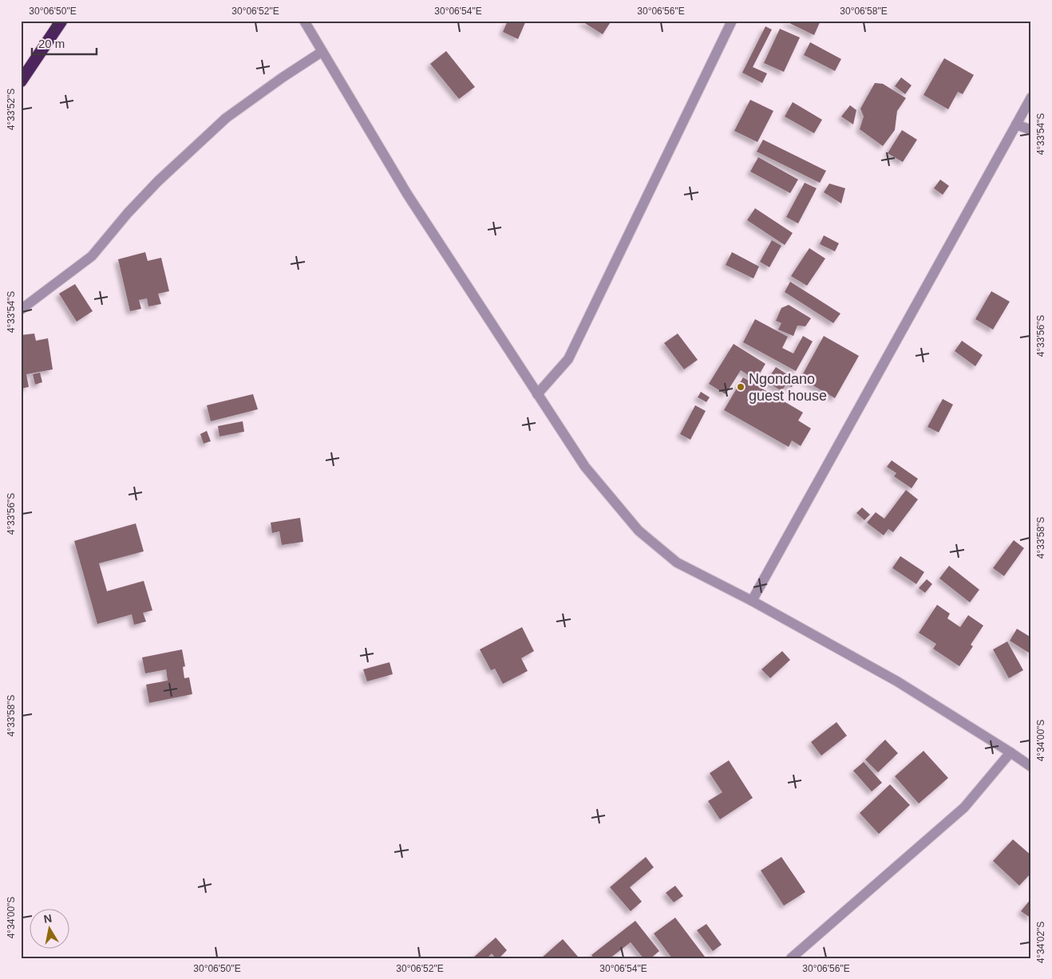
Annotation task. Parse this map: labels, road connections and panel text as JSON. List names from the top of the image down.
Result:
{
  "places": ["Ngondano guest house"],
  "scale_bar": "20 m",
  "north": "top",
  "coordinates": [
    "30°06'50\"E",
    "30°06'52\"E",
    "30°06'54\"E",
    "30°06'56\"E",
    "30°06'58\"E",
    "4°33'52\"S",
    "4°33'54\"S",
    "4°33'56\"S",
    "4°33'58\"S",
    "4°34'00\"S",
    "4°34'02\"S"
  ]
}
